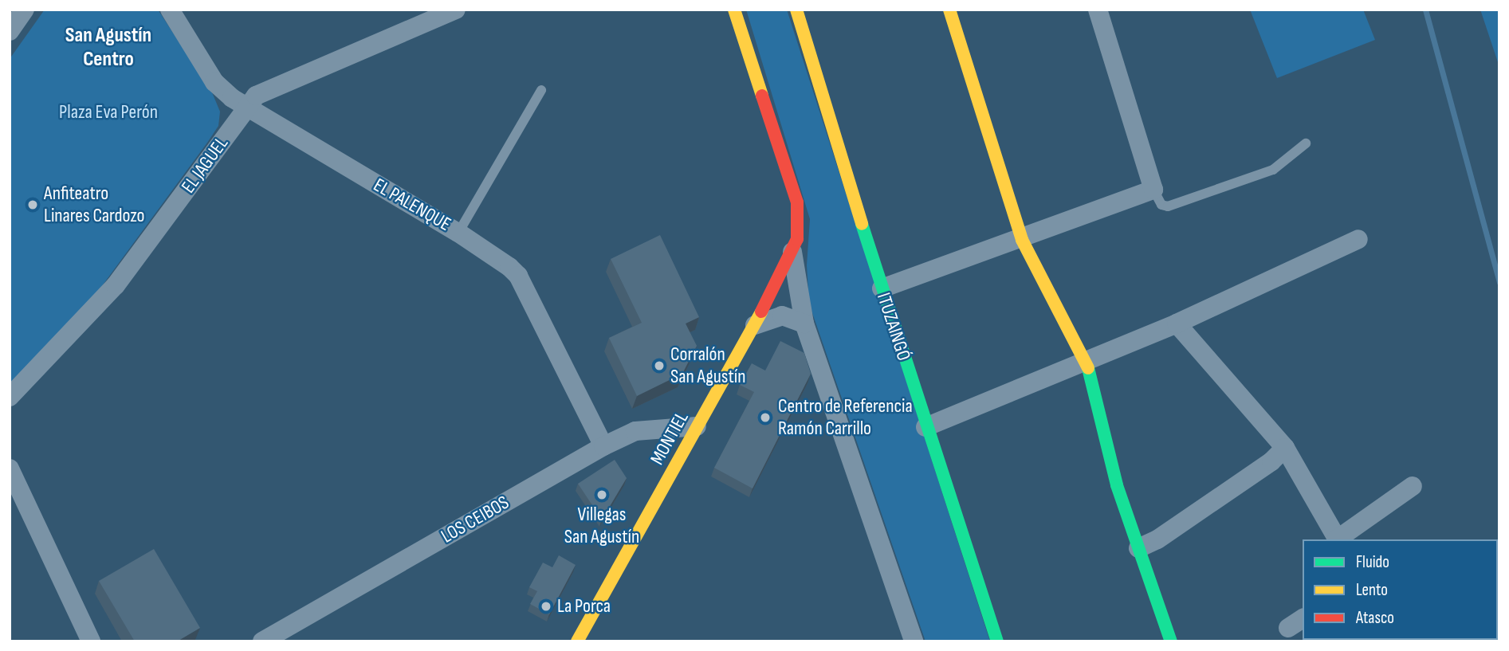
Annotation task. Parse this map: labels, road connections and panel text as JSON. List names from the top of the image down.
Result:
{
  "streets": {
    "street": [
      "EL JAGUEL",
      "EL PALENQUE",
      "ITUZAINGÓ",
      "MONTIEL",
      "LOS CEIBOS"
    ]
  },
  "crossings": [
    ["EL JAGUEL", "EL PALENQUE"],
    ["EL PALENQUE", "LOS CEIBOS"],
    ["MONTIEL", "LOS CEIBOS"]
  ],
  "districts": ["San Agustín Centro"],
  "parks": ["Plaza Eva Perón"],
  "places": [
    "Anfiteatro Linares Cardozo",
    "Corralón San Agustín",
    "Centro de Referencia Ramón Carrillo",
    "Villegas San Agustín",
    "La Porca"
  ],
  "legend": ["Fluido", "Lento", "Atasco"]
}
